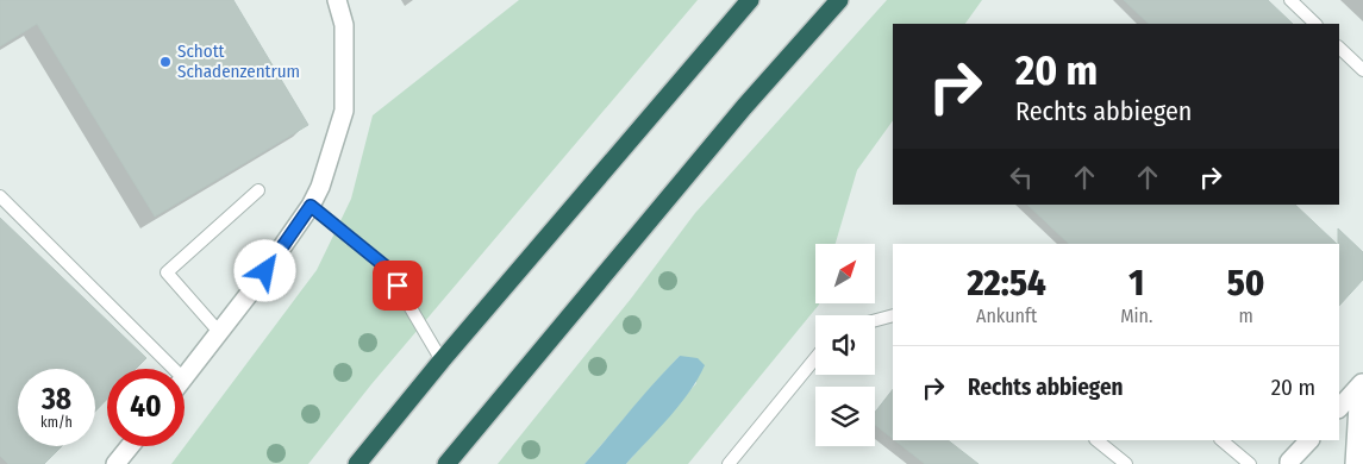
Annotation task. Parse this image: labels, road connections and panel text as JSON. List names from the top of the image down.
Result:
{
  "places": ["Schott Schadenzentrum"],
  "north": "top right",
  "page": {
    "turn": ["20 m", "Rechts abbiegen"],
    "eta": [
      "22:54",
      "Ankunft",
      "1",
      "Min.",
      "50",
      "m"
    ],
    "list": [
      {
        "name": "Rechts abbiegen",
        "value": "20 m"
      }
    ],
    "speed": "38 km/h",
    "limit": "40"
  }
}
